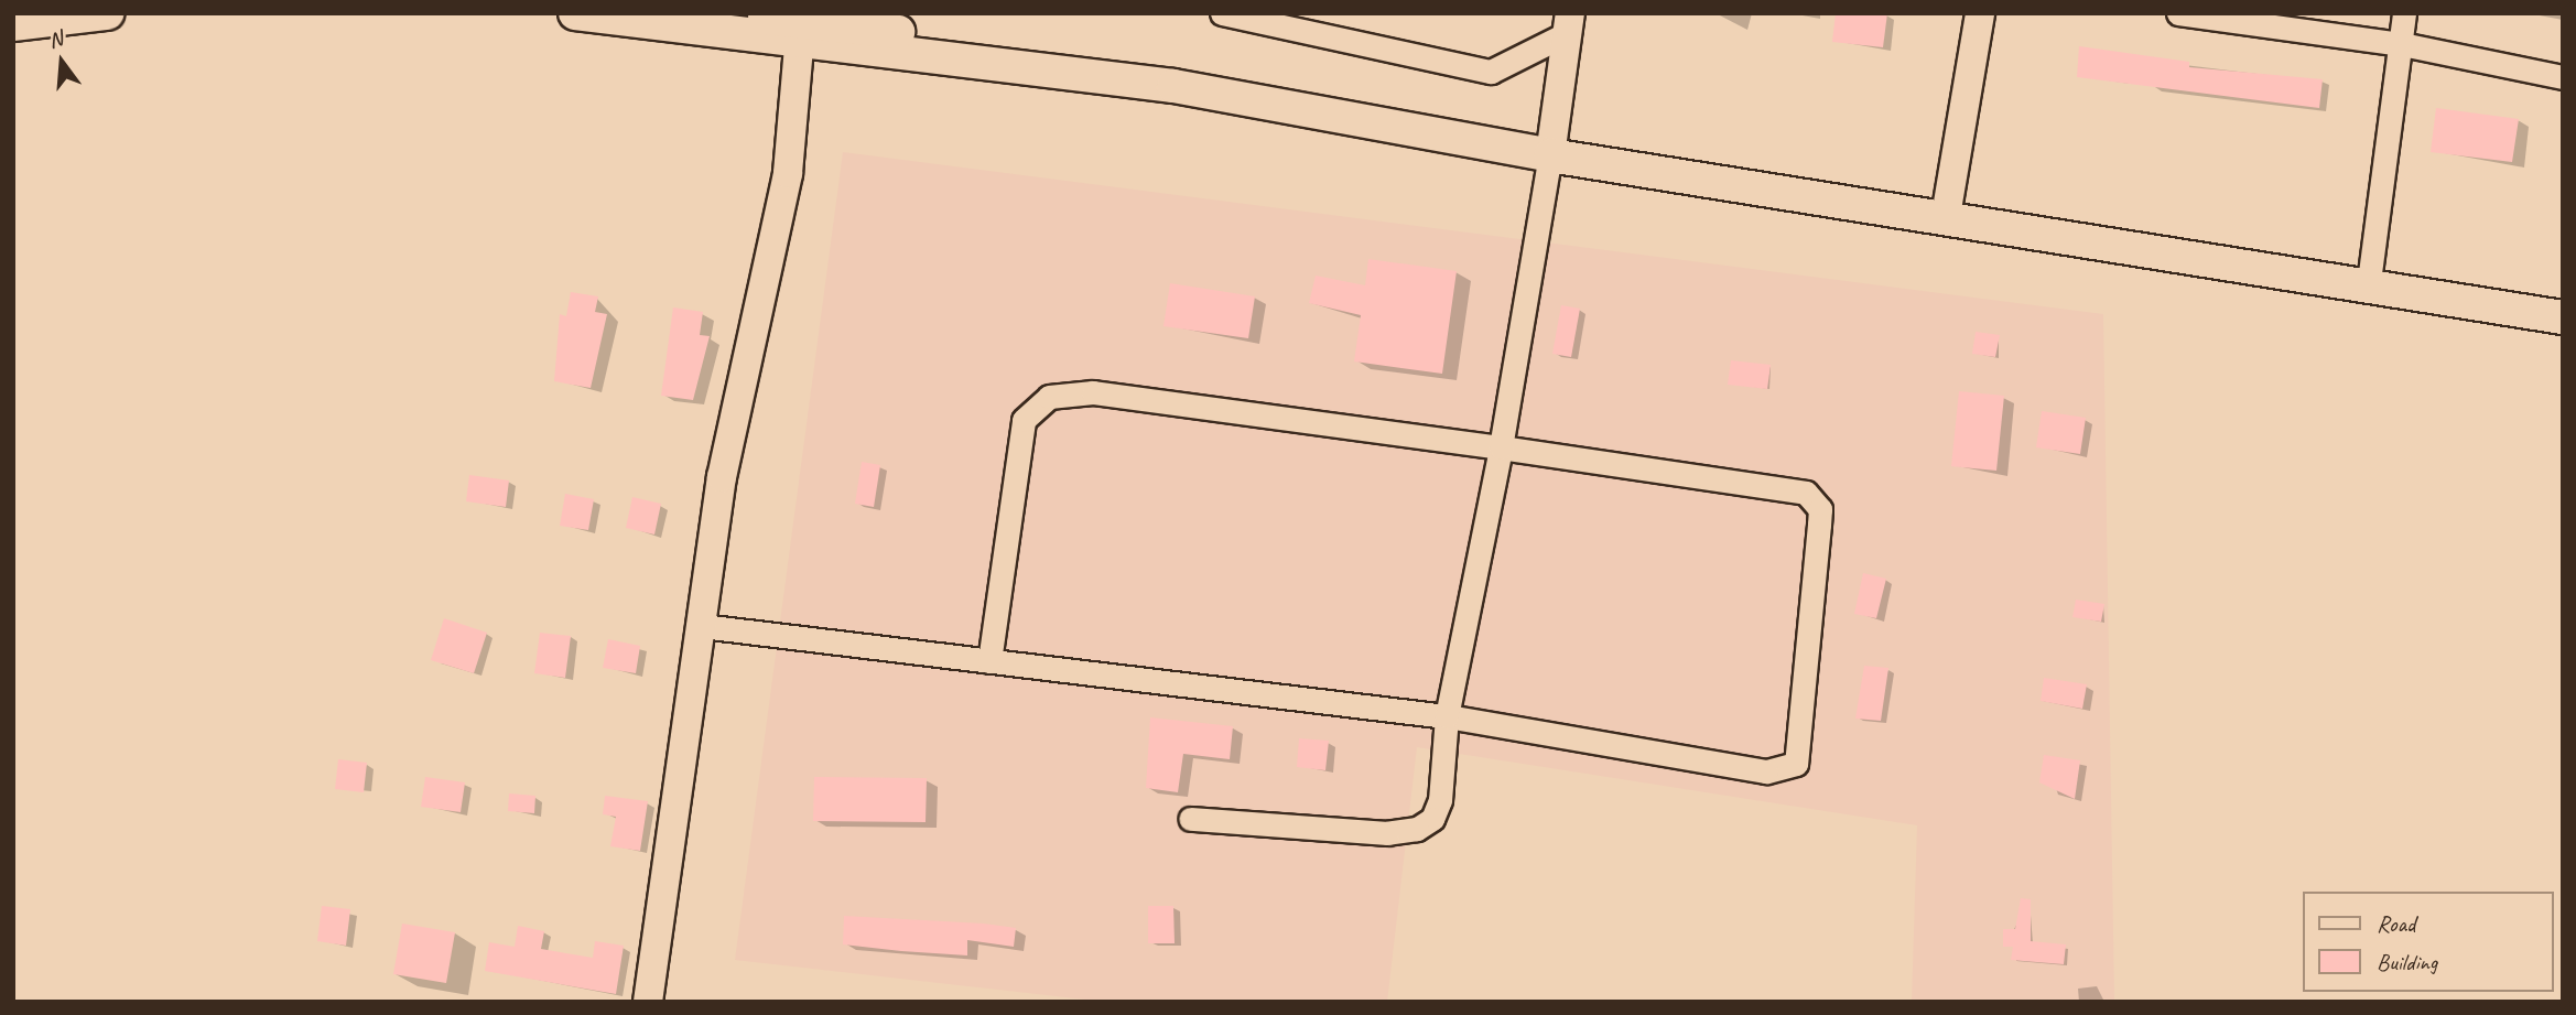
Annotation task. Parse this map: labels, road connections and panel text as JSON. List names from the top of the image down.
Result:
{
  "legend": ["Road", "Building"],
  "north": "top"
}
